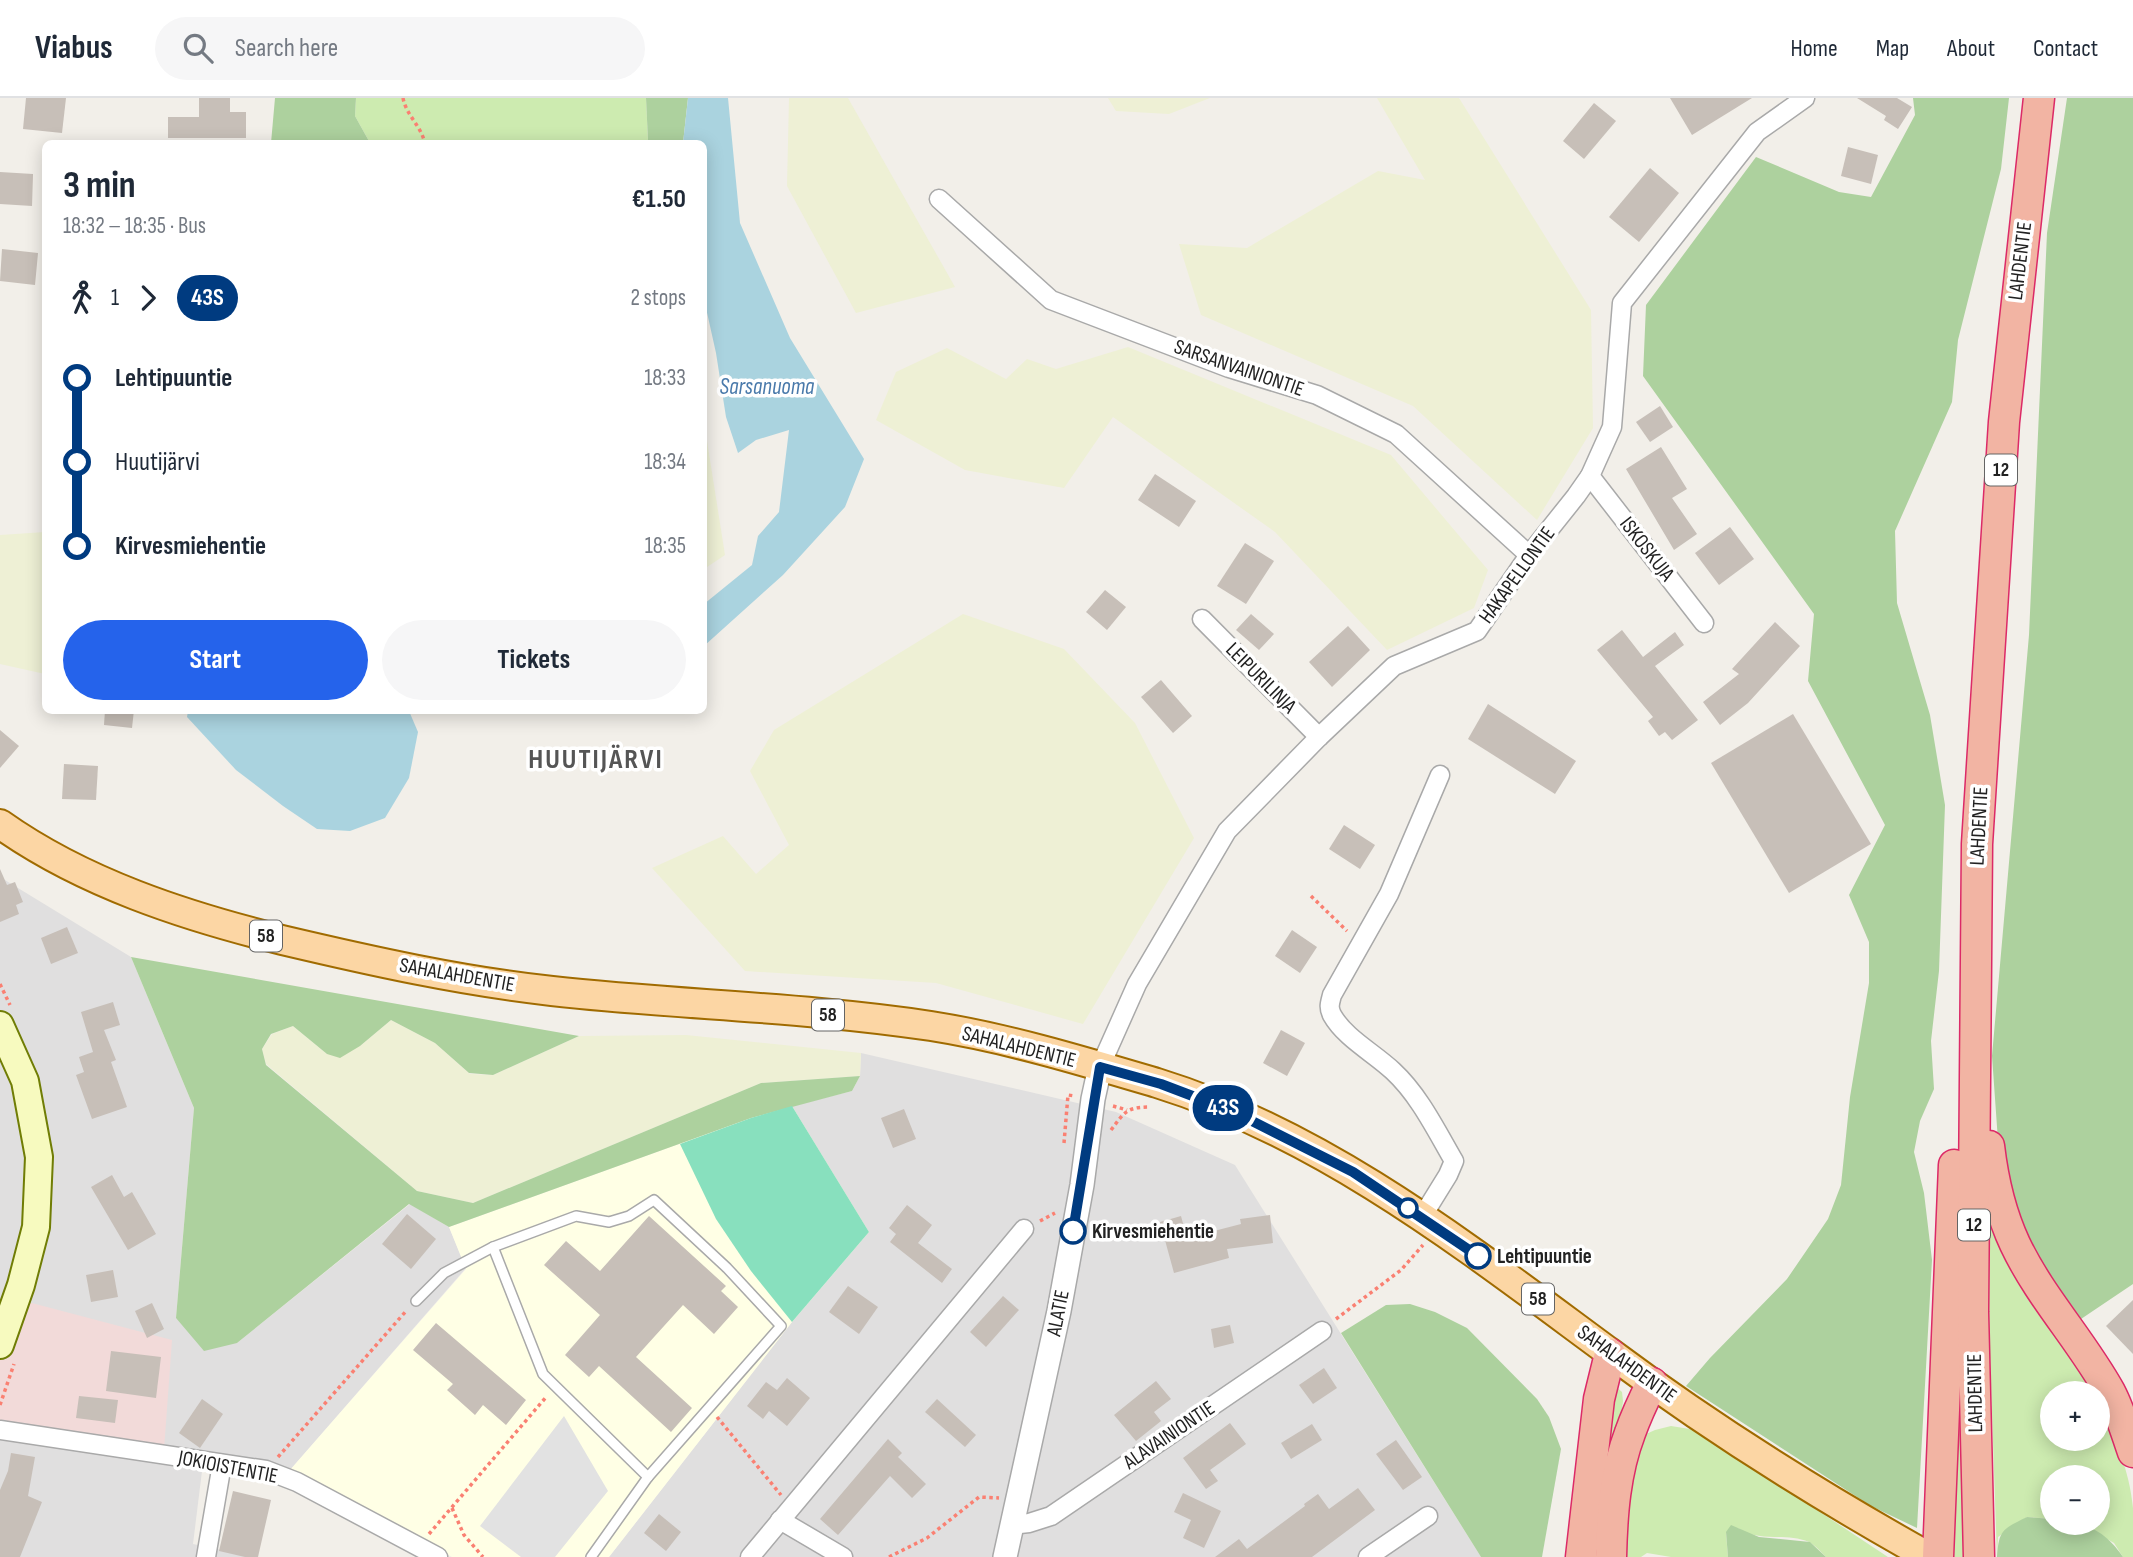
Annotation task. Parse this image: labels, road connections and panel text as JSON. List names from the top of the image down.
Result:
{
  "streets": {
    "highway": ["LAHDENTIE", "12"],
    "main road": ["58", "SAHALAHDENTIE"],
    "street": [
      "SARSANVAINIONTIE",
      "ISKOSKUJA",
      "HAKAPELLONTIE",
      "LEIPURILINJA",
      "ALATIE",
      "ALAVAINIONTIE",
      "JOKIOISTENTIE"
    ]
  },
  "crossings": [
    ["SARSANVAINIONTIE", "HAKAPELLONTIE"],
    ["ISKOSKUJA", "HAKAPELLONTIE"],
    ["HAKAPELLONTIE", "LEIPURILINJA"],
    ["HAKAPELLONTIE", "SAHALAHDENTIE"],
    ["HAKAPELLONTIE", "ALATIE"],
    ["SAHALAHDENTIE", "ALATIE"],
    ["ALATIE", "ALAVAINIONTIE"]
  ],
  "districts": ["HUUTIJÄRVI"],
  "water": ["Sarsanuoma"],
  "places": ["Kirvesmiehentie", "Lehtipuuntie"],
  "lines": ["bus line 43S"],
  "page": {
    "header": "Viabus",
    "search": "Search here",
    "nav": [
      "Home",
      "Map",
      "About",
      "Contact"
    ],
    "on_map": "43S",
    "heading": ["3 min", "18:32 – 18:35 · Bus", "€1.50"],
    "legs": ["1", "43S", "2 stops"],
    "list": [
      {
        "name": "Lehtipuuntie",
        "value": "18:33"
      },
      {
        "name": "Huutijärvi",
        "value": "18:34"
      },
      {
        "name": "Kirvesmiehentie",
        "value": "18:35"
      }
    ],
    "buttons": ["Start", "Tickets"],
    "map_buttons": ["+", "−"]
  }
}
